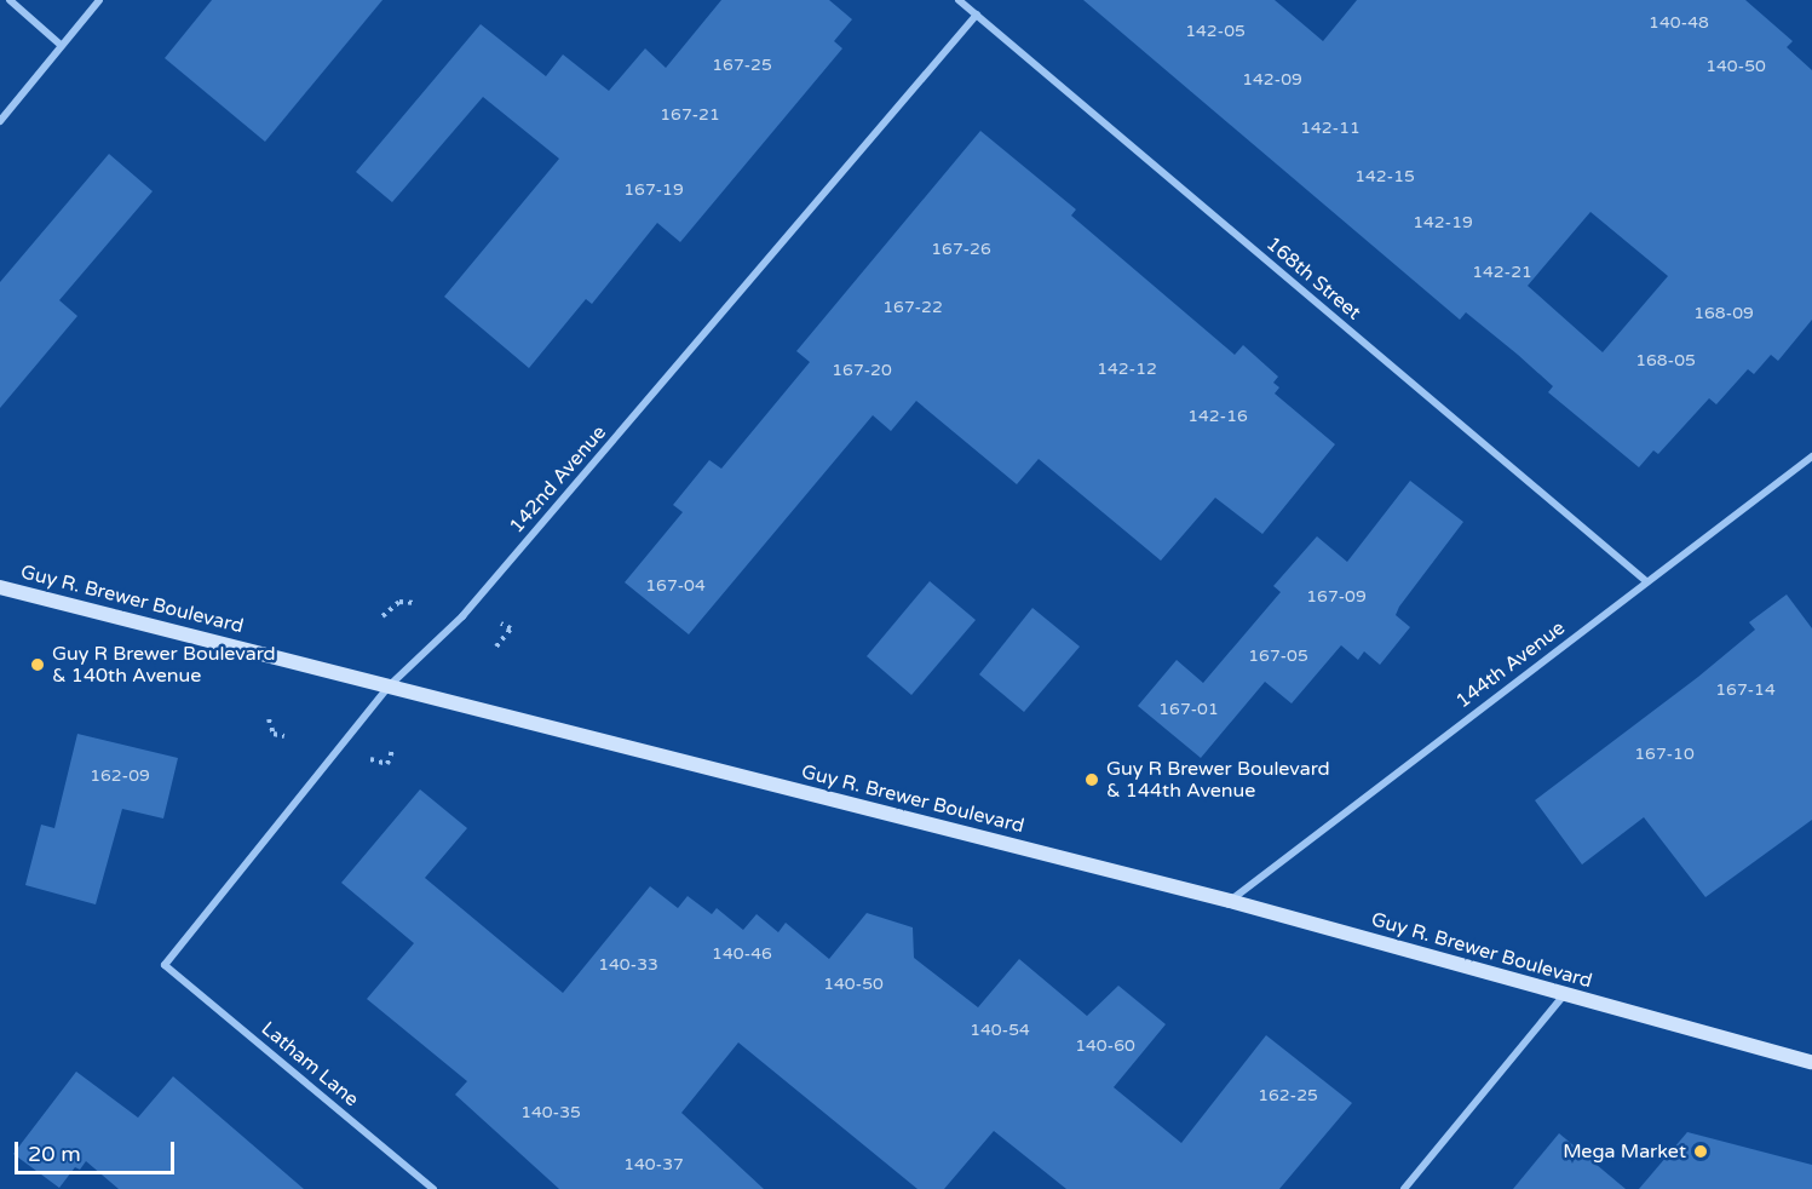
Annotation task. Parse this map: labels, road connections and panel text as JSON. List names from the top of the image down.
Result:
{
  "streets": {
    "main road": ["Guy R. Brewer Boulevard"],
    "street": [
      "168th Street",
      "142nd Avenue",
      "144th Avenue",
      "Latham Lane"
    ]
  },
  "crossings": [
    ["168th Street", "142nd Avenue"],
    ["168th Street", "144th Avenue"],
    ["142nd Avenue", "Guy R. Brewer Boulevard"],
    ["142nd Avenue", "Latham Lane"],
    ["Guy R. Brewer Boulevard", "144th Avenue"]
  ],
  "places": ["Guy R Brewer Boulevard & 140th Avenue", "Guy R Brewer Boulevard & 144th Avenue", "Mega Market"],
  "house_numbers": [
    "140-48",
    "142-05",
    "167-25",
    "140-50",
    "142-09",
    "167-21",
    "142-11",
    "142-15",
    "167-19",
    "142-19",
    "167-26",
    "142-21",
    "167-22",
    "168-09",
    "168-05",
    "142-12",
    "167-20",
    "142-16",
    "167-04",
    "167-09",
    "167-05",
    "167-14",
    "167-01",
    "167-10",
    "162-09",
    "140-46",
    "140-33",
    "140-50",
    "140-54",
    "140-60",
    "162-25",
    "140-35",
    "140-37"
  ],
  "scale_bar": "20 m"
}
